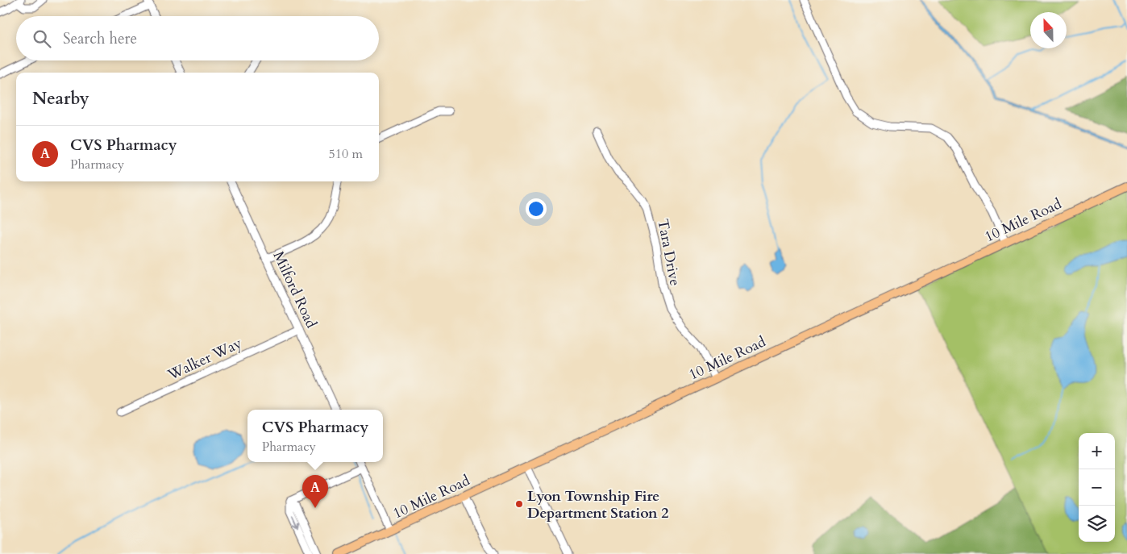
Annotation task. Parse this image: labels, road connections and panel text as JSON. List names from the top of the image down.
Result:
{
  "streets": {
    "main road": ["10 Mile Road"],
    "street": ["Tara Drive", "Milford Road", "Walker Way"]
  },
  "crossings": [
    ["10 Mile Road", "Tara Drive"],
    ["Milford Road", "Walker Way"]
  ],
  "places": ["Lyon Township Fire Department Station 2"],
  "north": "top",
  "page": {
    "search": "Search here",
    "heading": "Nearby",
    "list": [
      {
        "mark": "A",
        "name": "CVS Pharmacy",
        "note": "Pharmacy",
        "value": "510 m"
      }
    ],
    "popup": ["CVS Pharmacy", "Pharmacy"],
    "map_buttons": ["+", "−"],
    "pins": "A"
  }
}
